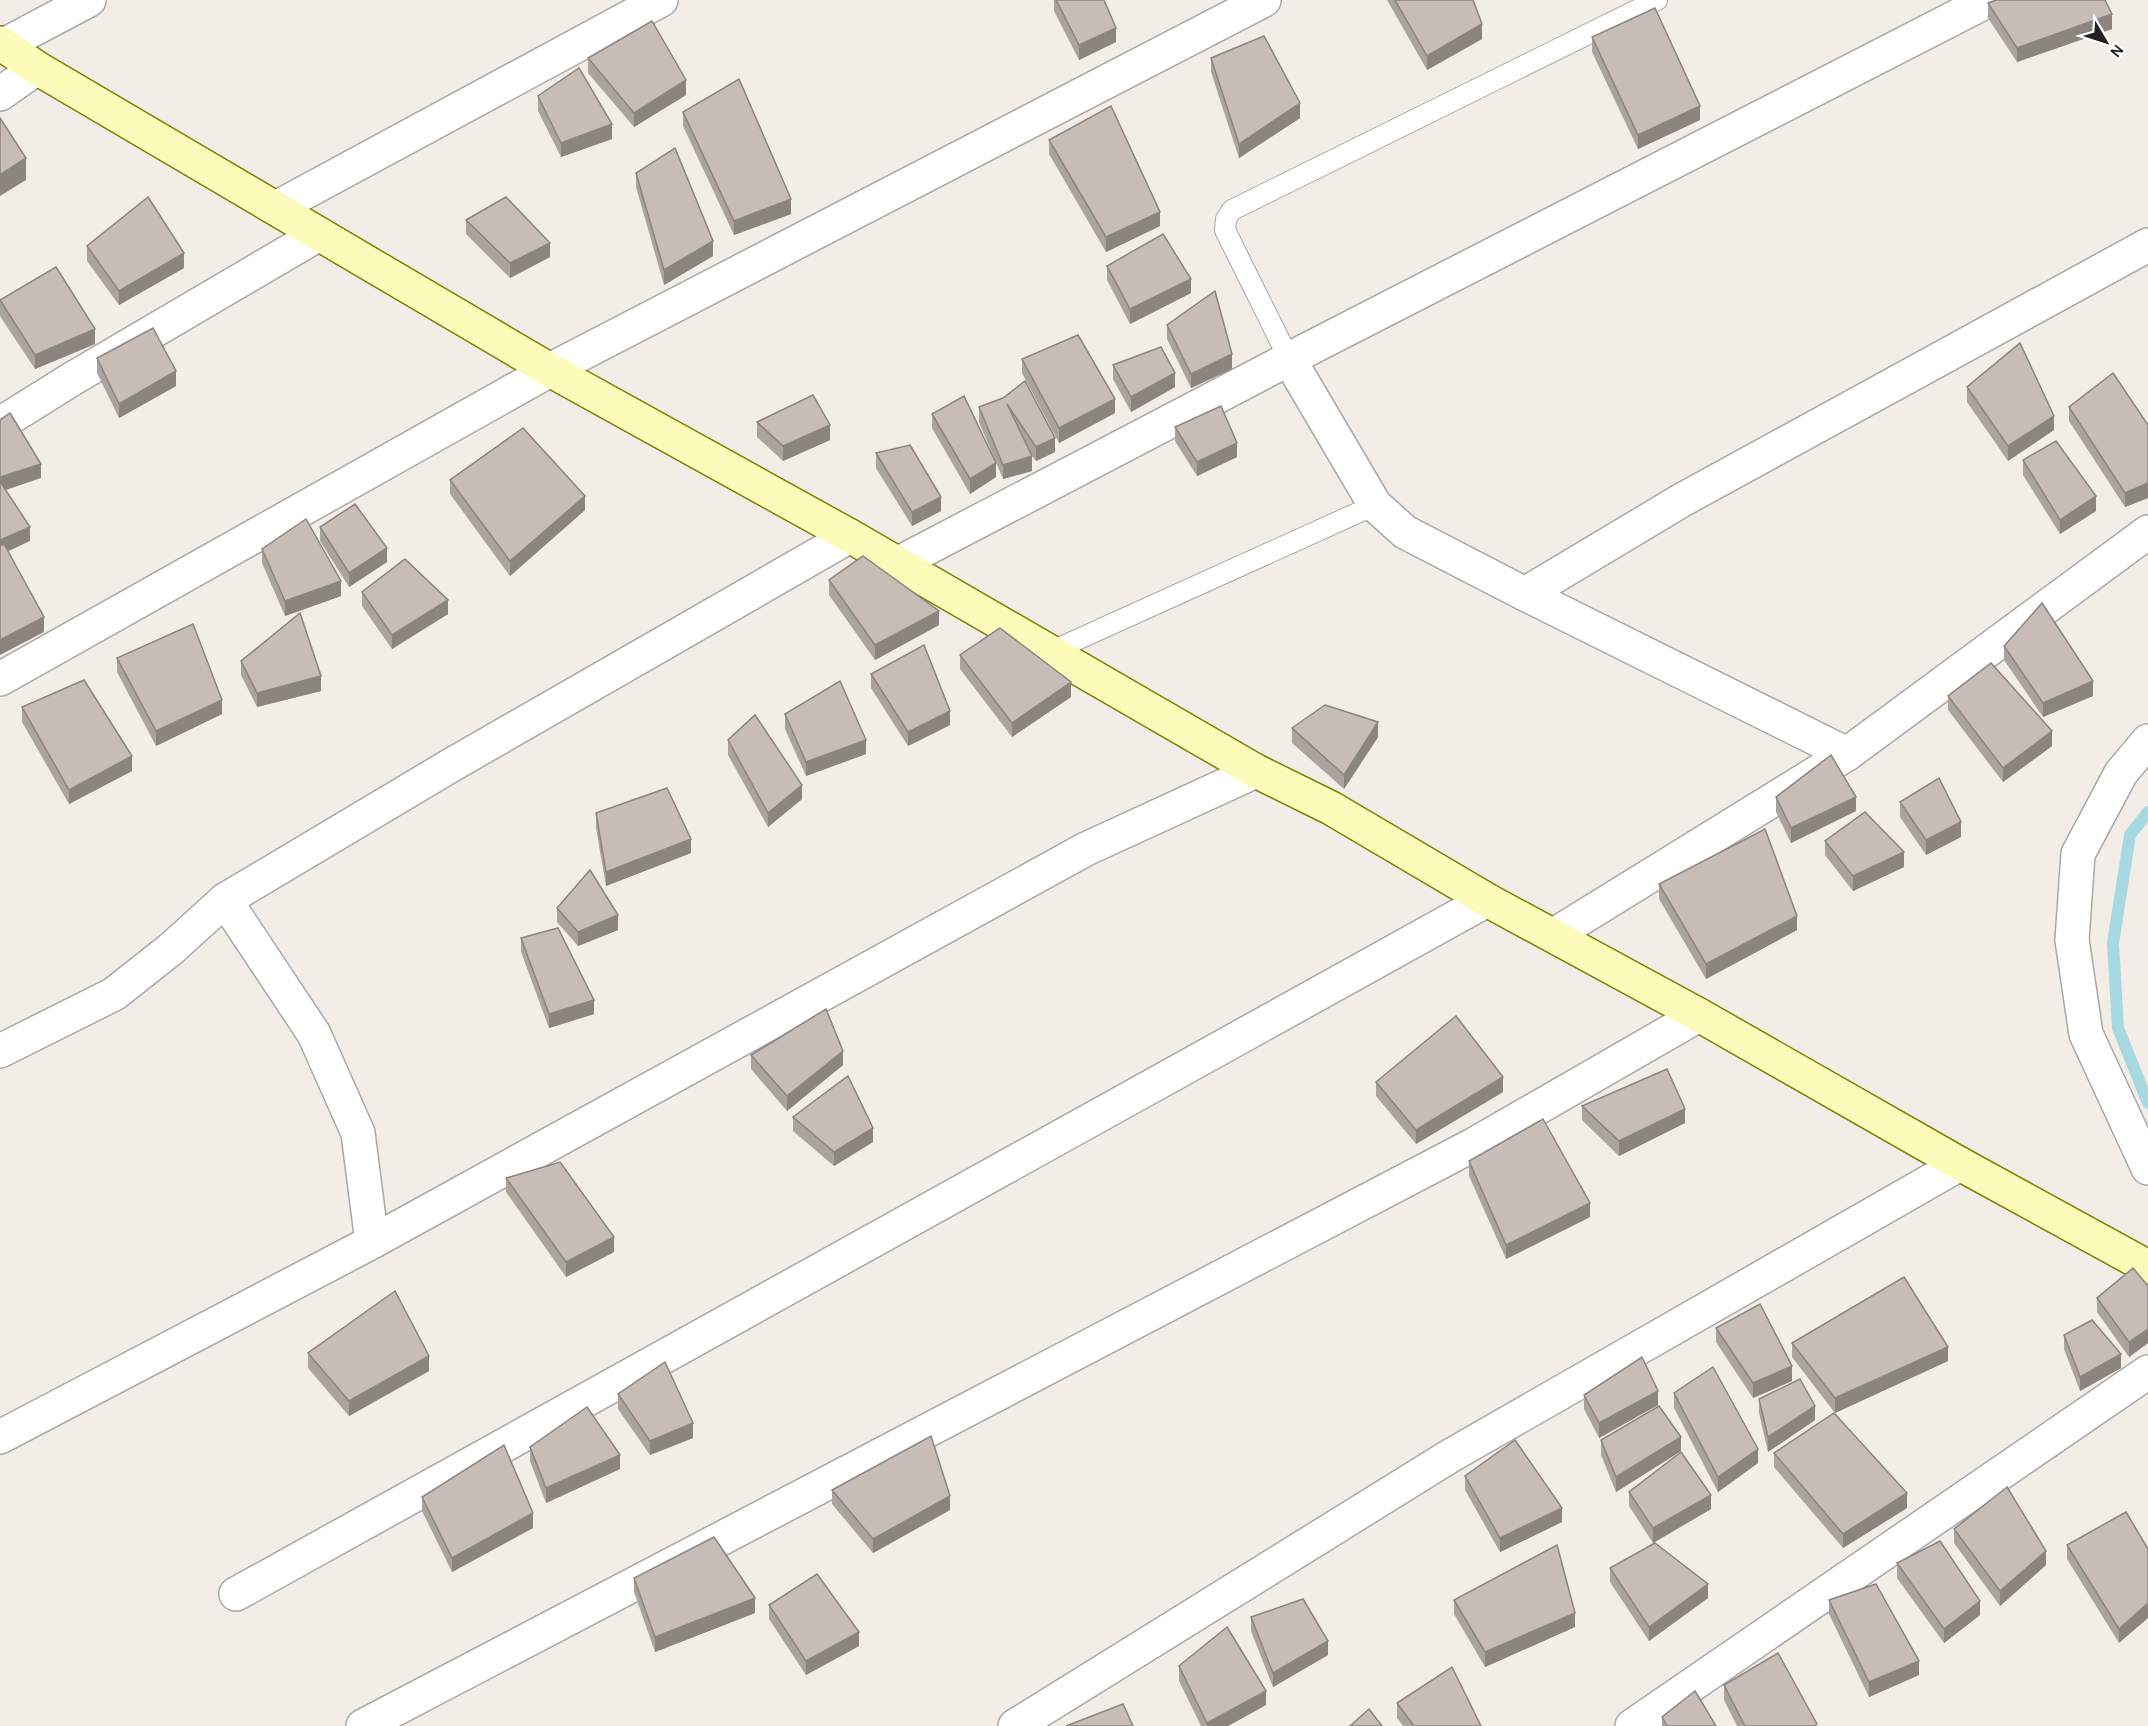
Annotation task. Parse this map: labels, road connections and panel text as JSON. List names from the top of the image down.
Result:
{
  "north": "bottom right"
}
